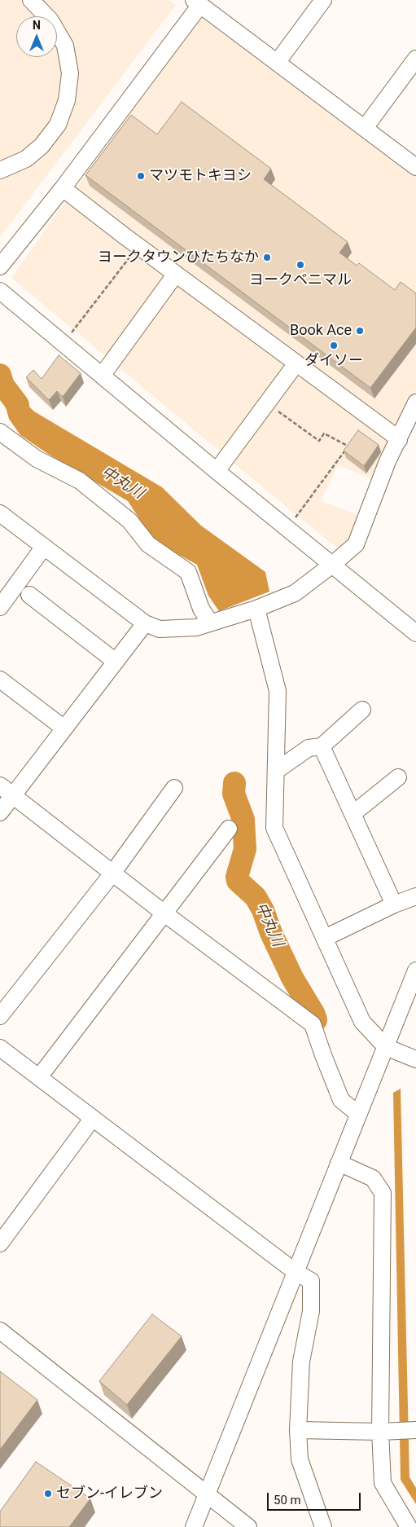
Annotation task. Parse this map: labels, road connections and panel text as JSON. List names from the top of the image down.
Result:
{
  "water": ["中丸川"],
  "places": [
    "マツモトキヨシ",
    "ヨークタウンひたちなか",
    "ヨークベニマル",
    "Book Ace",
    "ダイソー",
    "セブン-イレブン"
  ],
  "scale_bar": "50 m",
  "north": "top"
}
